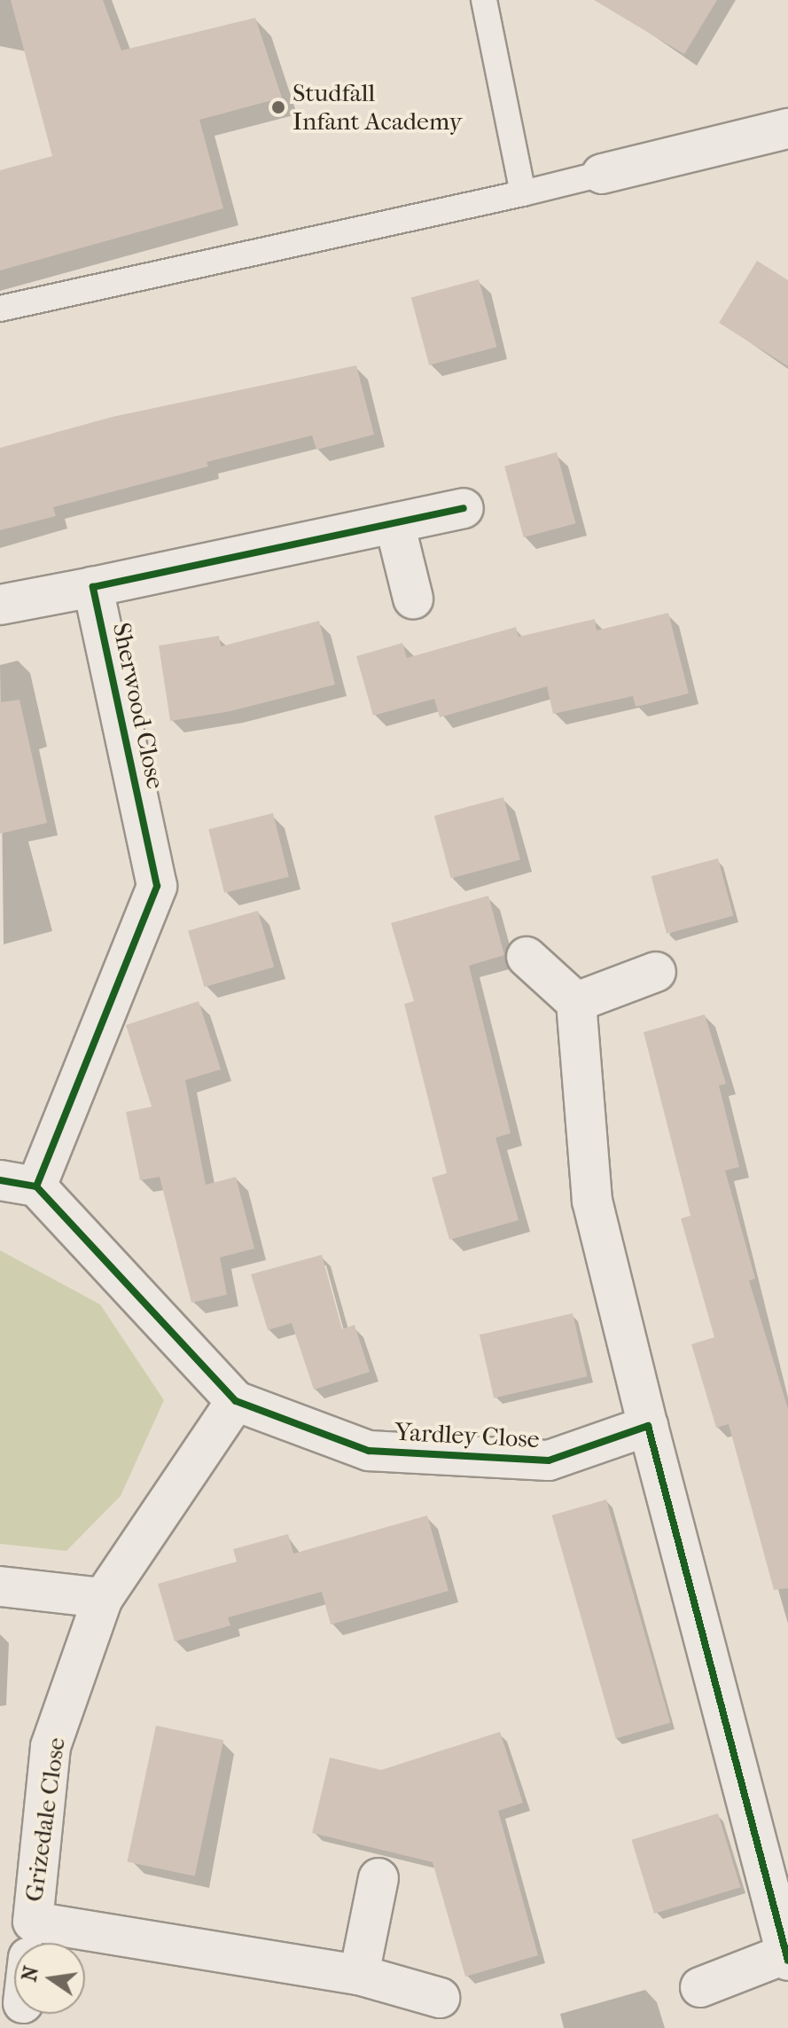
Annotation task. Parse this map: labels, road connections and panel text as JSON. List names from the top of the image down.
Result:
{
  "streets": {
    "street": ["Sherwood Close", "Yardley Close", "Grizedale Close"]
  },
  "crossings": [
    ["Sherwood Close", "Yardley Close"],
    ["Yardley Close", "Grizedale Close"]
  ],
  "places": ["Studfall Infant Academy"],
  "north": "left"
}
